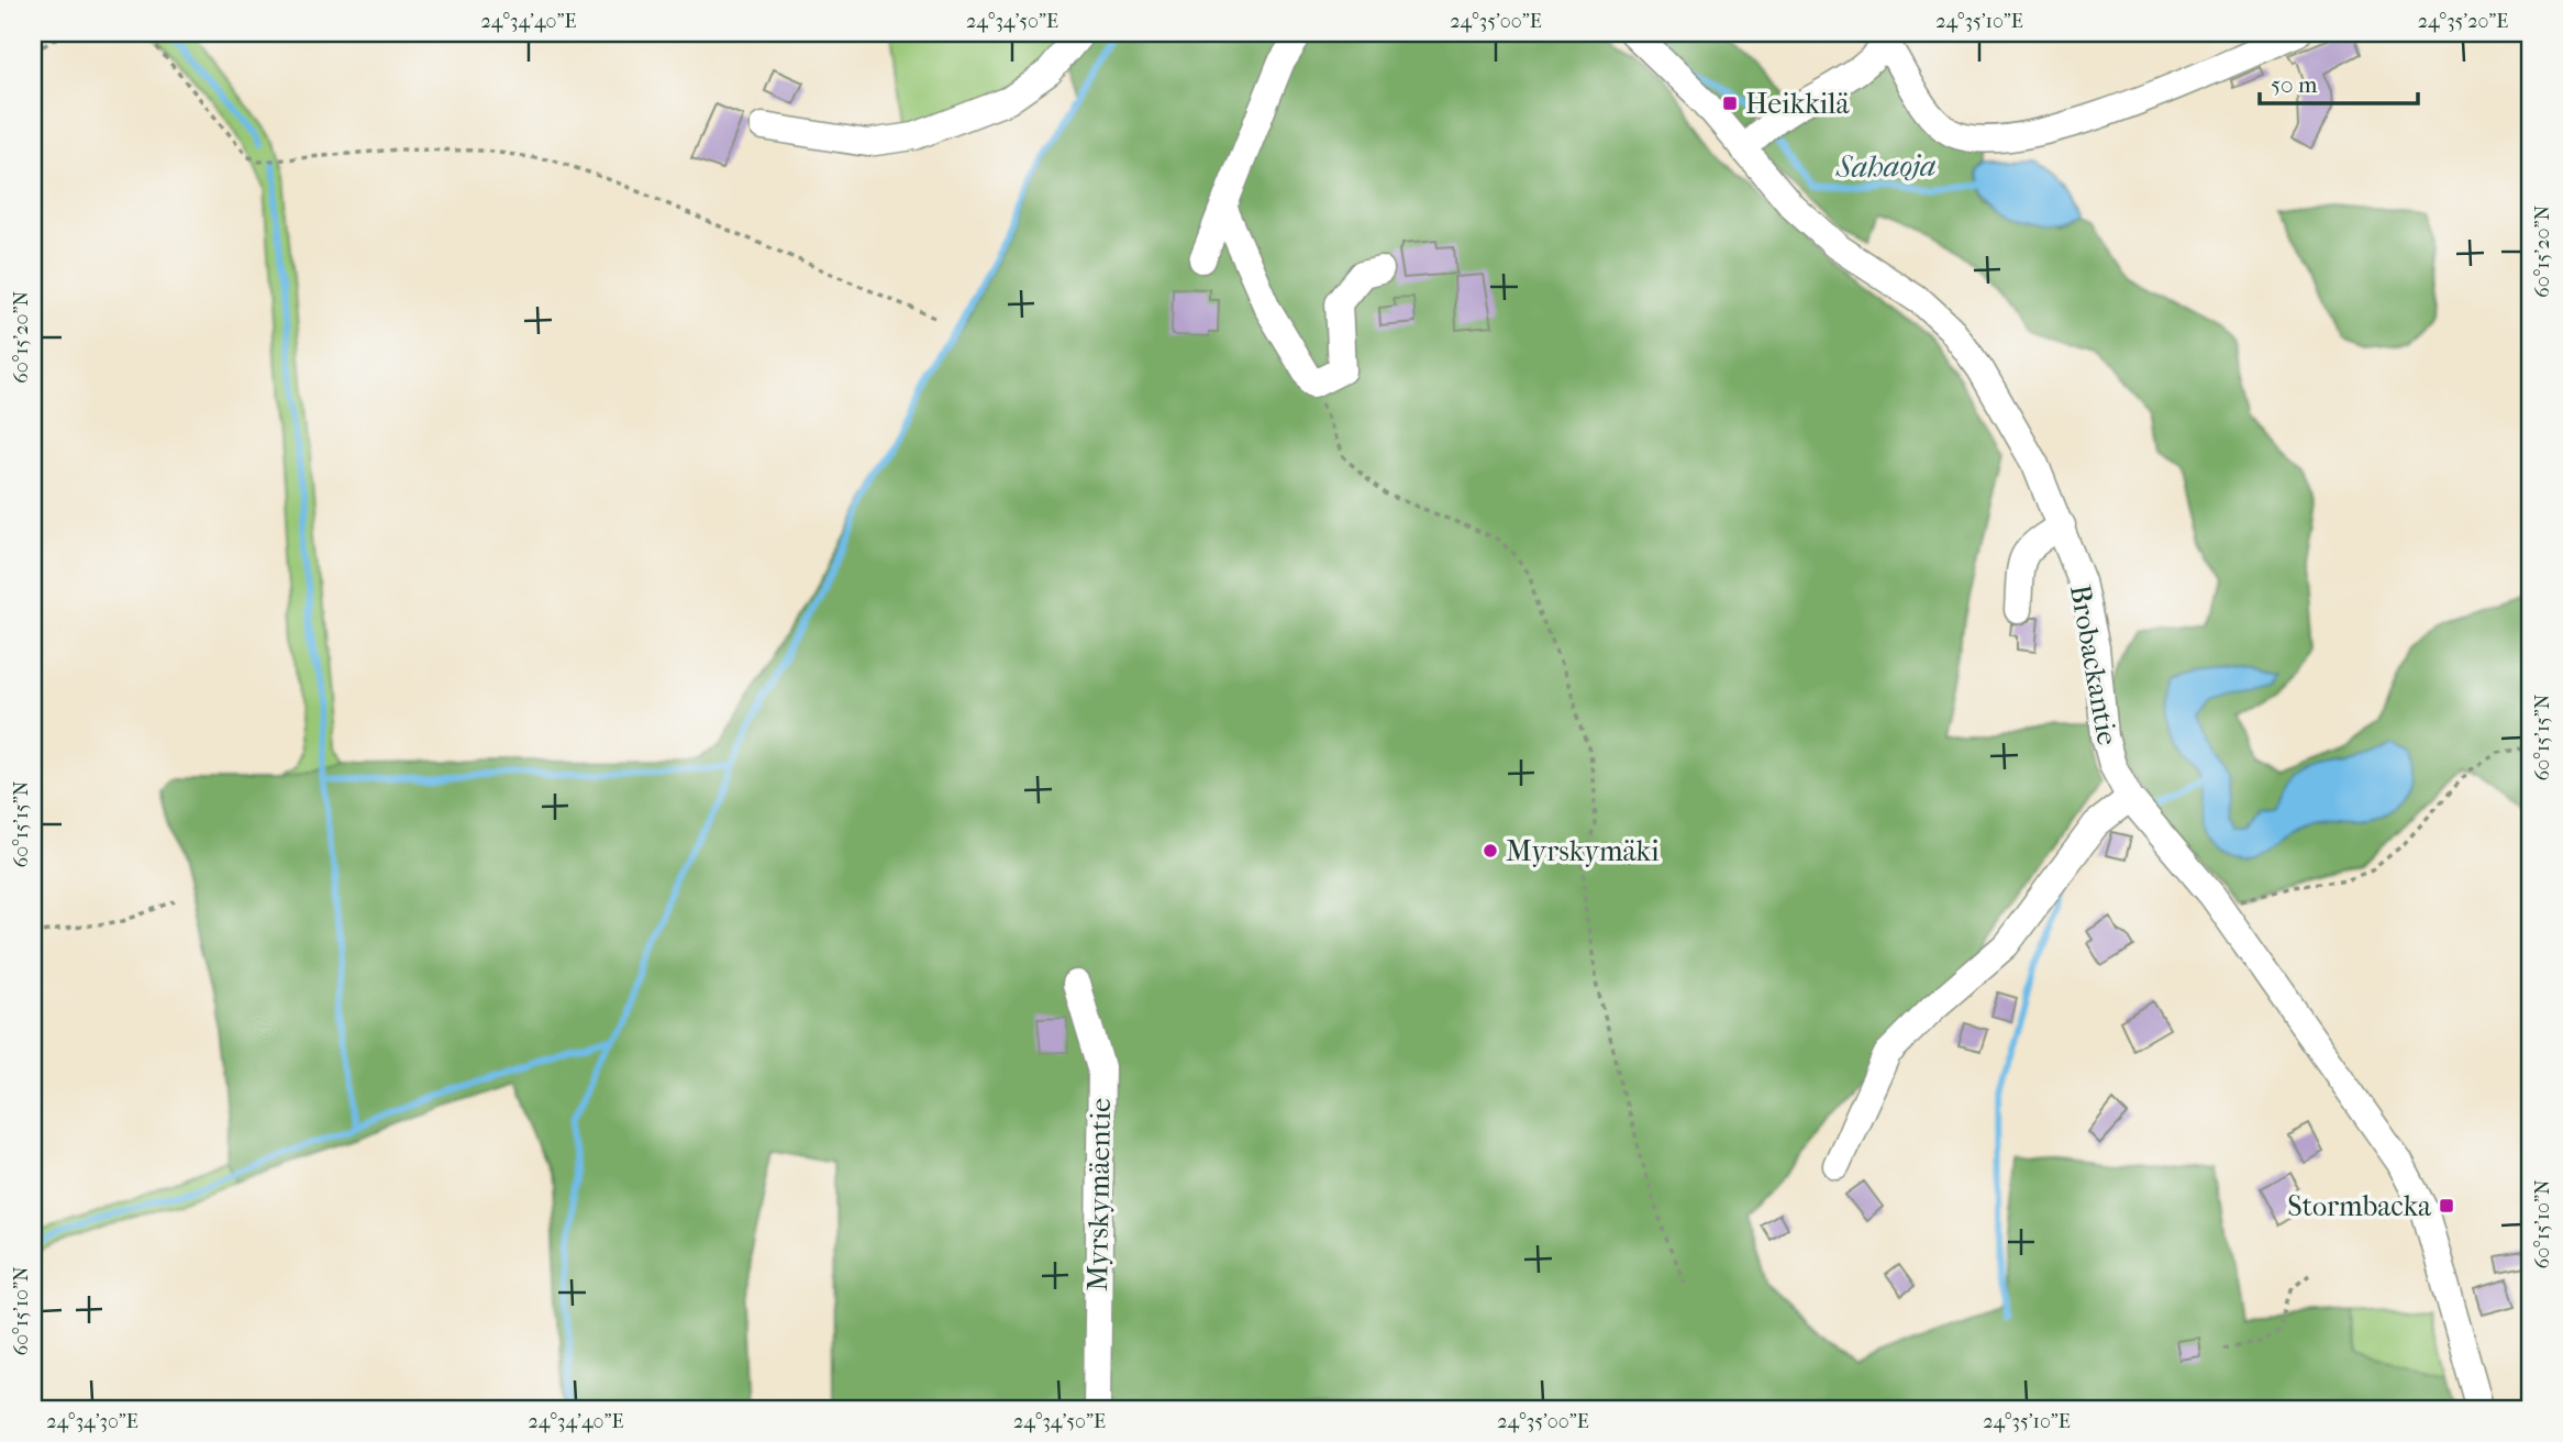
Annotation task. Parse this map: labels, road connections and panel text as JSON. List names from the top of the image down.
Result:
{
  "streets": {
    "street": ["Brobackantie", "Myrskymäentie"]
  },
  "water": ["Sahaoja"],
  "places": {
    "transit": ["Heikkilä", "Stormbacka"],
    "other": ["Myrskymäki"]
  },
  "scale_bar": "50 m",
  "coordinates": [
    "24°34'40\"E",
    "24°34'50\"E",
    "24°35'00\"E",
    "24°35'10\"E",
    "24°35'20\"E",
    "60°15'20\"N",
    "60°15'15\"N",
    "60°15'10\"N",
    "24°34'30\"E"
  ]
}
